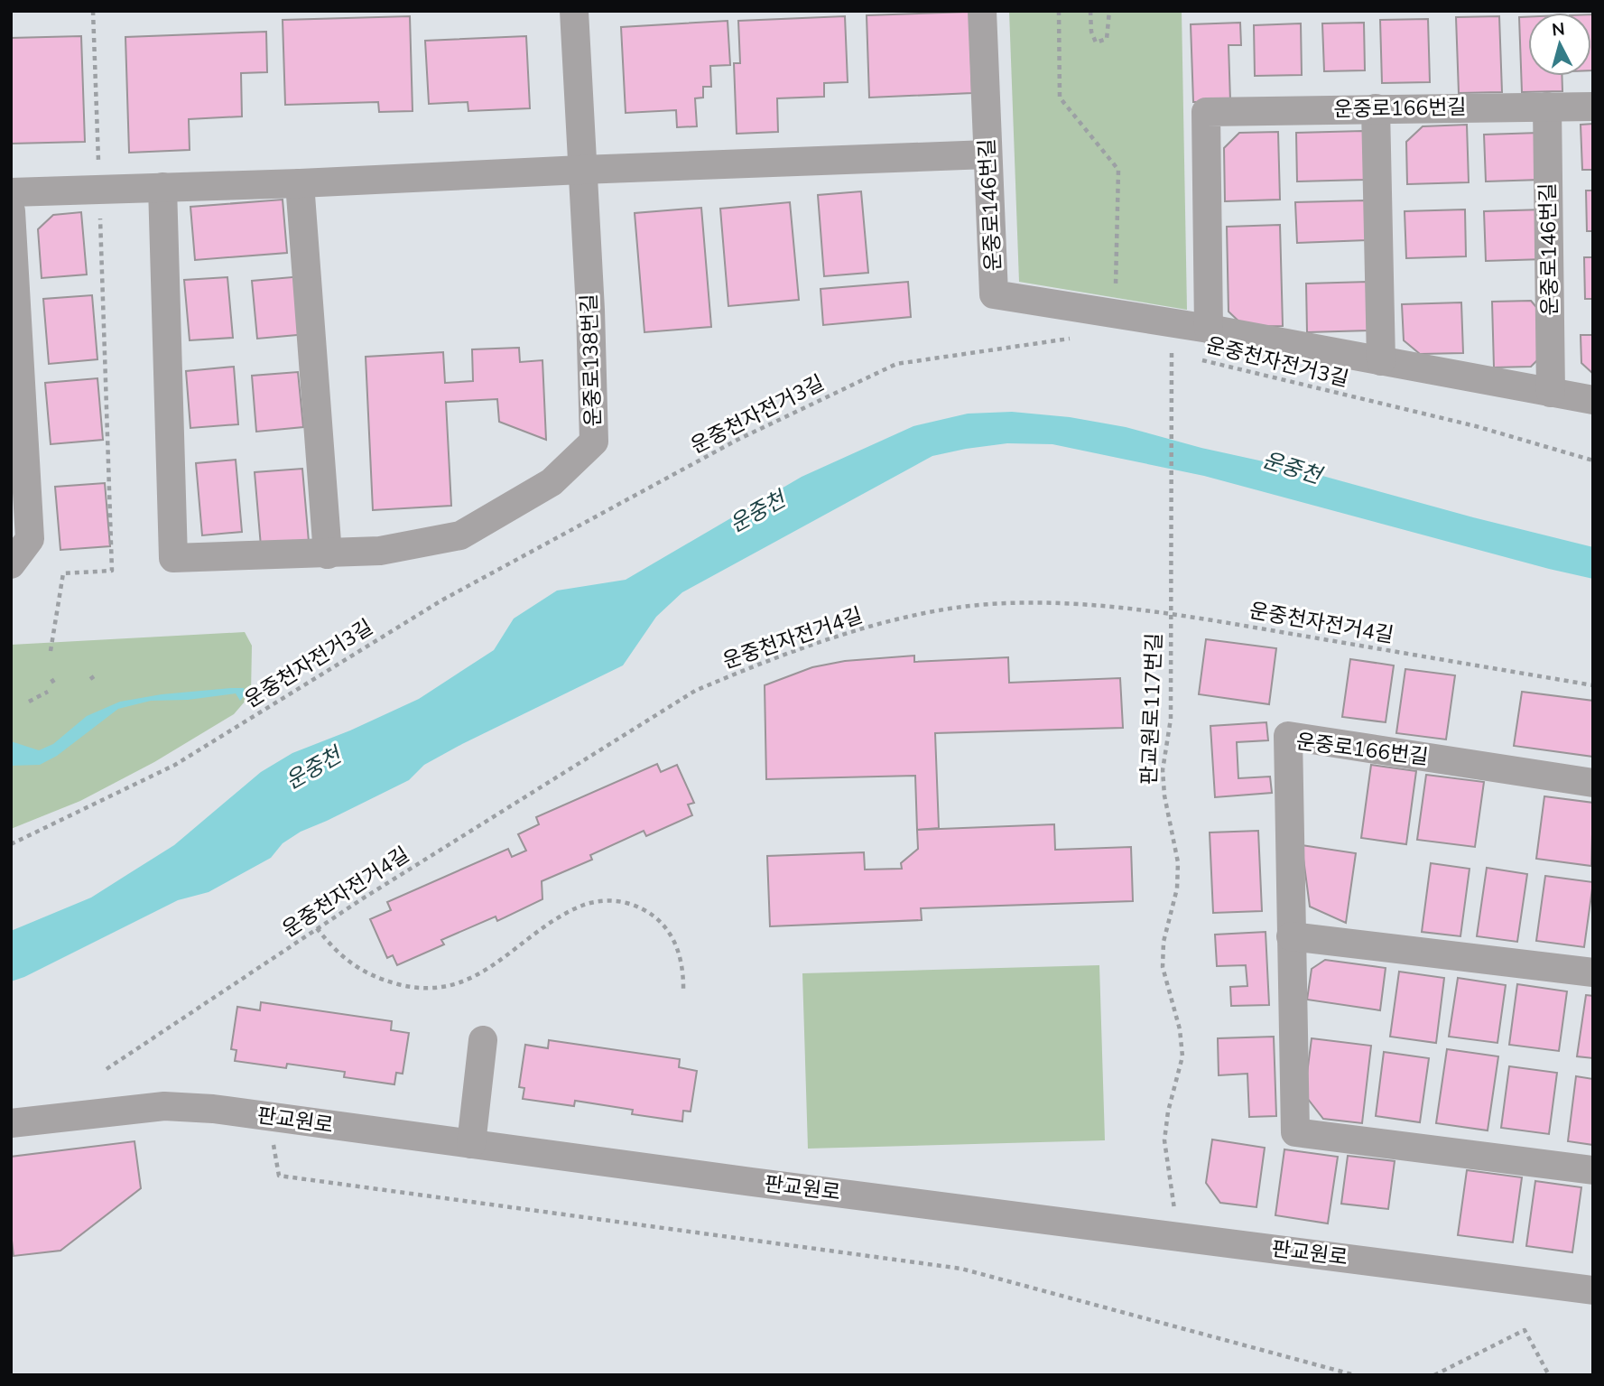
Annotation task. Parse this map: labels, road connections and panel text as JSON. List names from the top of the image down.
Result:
{
  "streets": {
    "street": [
      "운중로166번길",
      "운중로146번길",
      "운중로138번길",
      "판교원로"
    ],
    "path": ["운중천자전거3길", "운중천자전거4길", "판교원로117번길"]
  },
  "crossings": [
    ["운중로166번길", "운중로146번길"],
    ["운중천자전거3길", "판교원로117번길"],
    ["운중천자전거4길", "판교원로117번길"]
  ],
  "water": ["운중천"],
  "north": "top"
}
